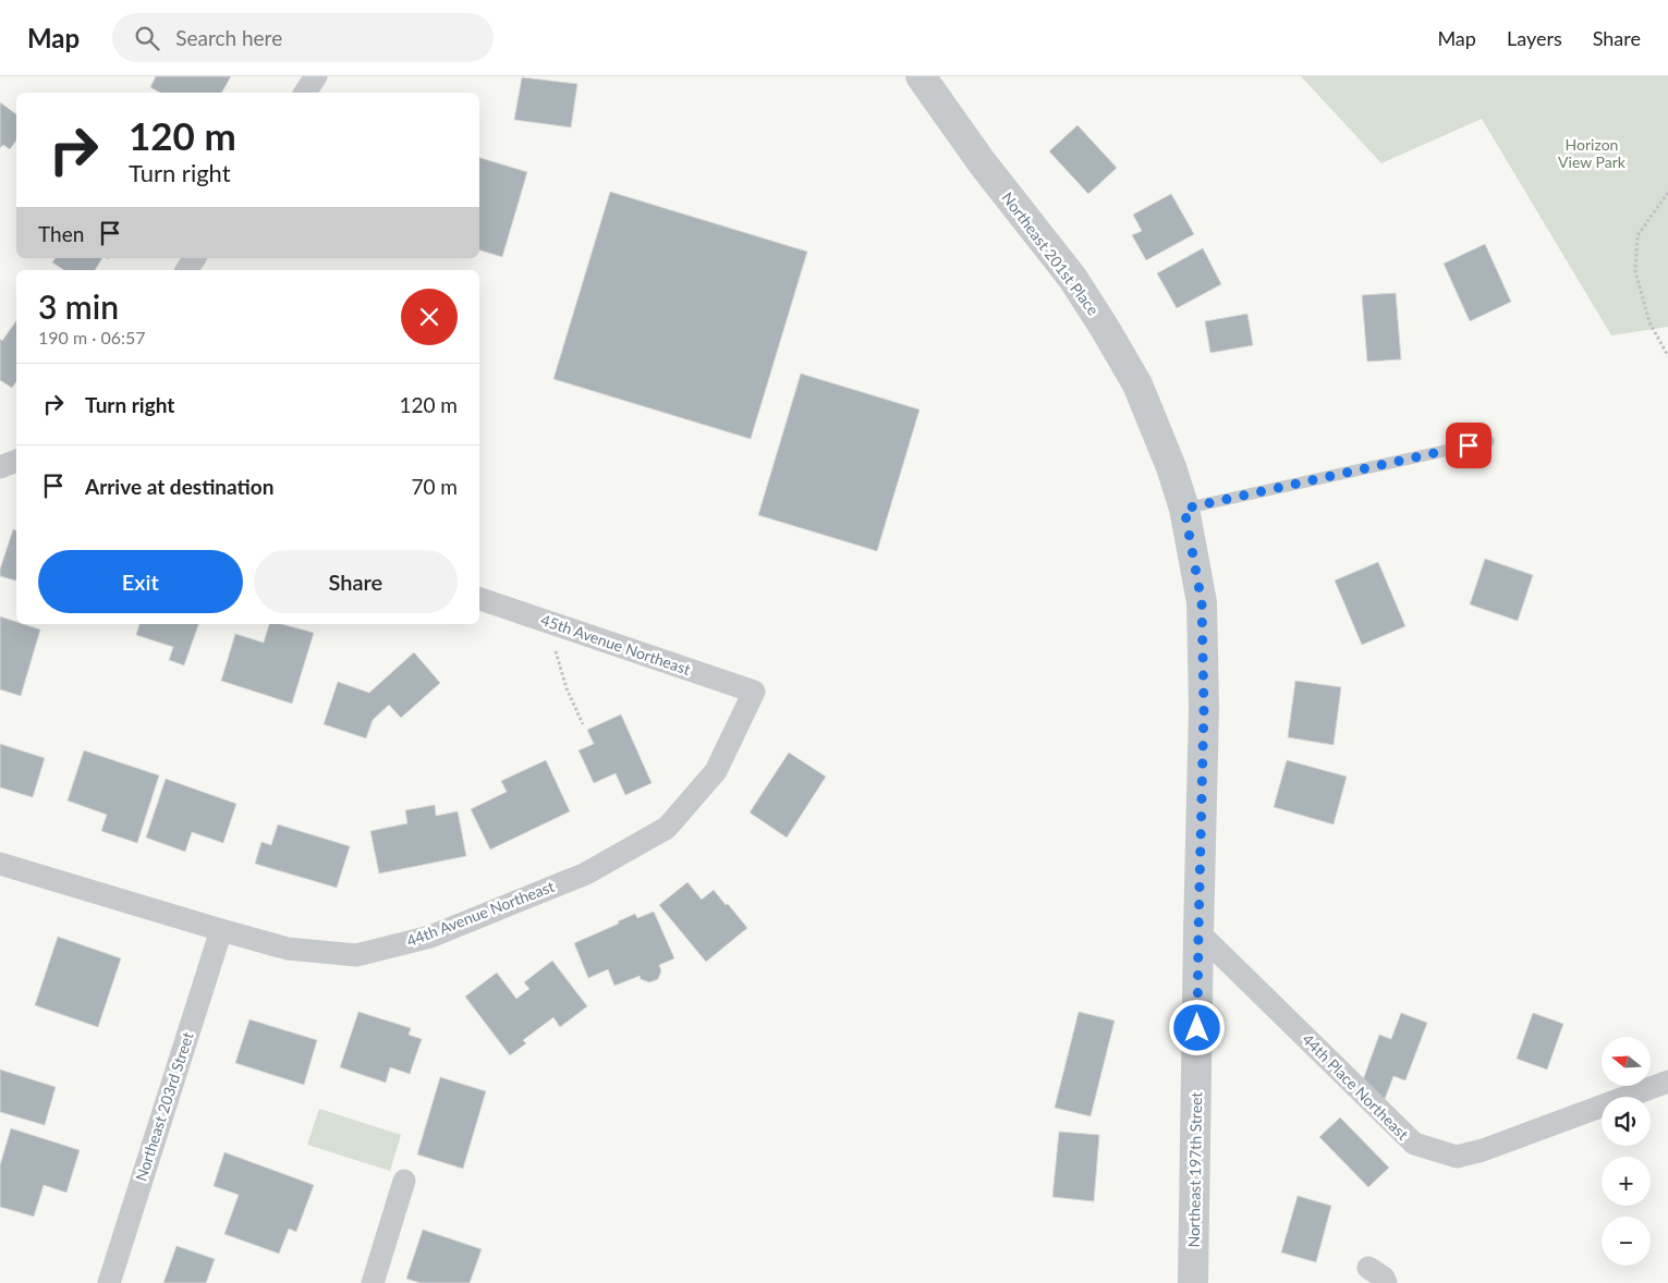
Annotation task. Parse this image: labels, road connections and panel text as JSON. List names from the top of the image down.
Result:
{
  "streets": {
    "street": [
      "Northeast 201st Place",
      "45th Avenue Northeast",
      "44th Avenue Northeast",
      "44th Place Northeast",
      "Northeast 203rd Street",
      "Northeast 197th Street"
    ]
  },
  "crossings": [
    ["Northeast 201st Place", "44th Place Northeast"],
    ["Northeast 201st Place", "Northeast 197th Street"],
    ["45th Avenue Northeast", "44th Avenue Northeast"],
    ["44th Avenue Northeast", "Northeast 203rd Street"]
  ],
  "parks": ["Horizon View Park"],
  "north": "left",
  "page": {
    "header": "Map",
    "search": "Search here",
    "nav": ["Map", "Layers", "Share"],
    "turn": ["120 m", "Turn right"],
    "then": "Then",
    "heading": ["3 min", "190 m · 06:57"],
    "list": [
      {
        "name": "Turn right",
        "value": "120 m"
      },
      {
        "name": "Arrive at destination",
        "value": "70 m"
      }
    ],
    "buttons": ["Exit", "Share"],
    "map_buttons": ["+", "−"]
  }
}
